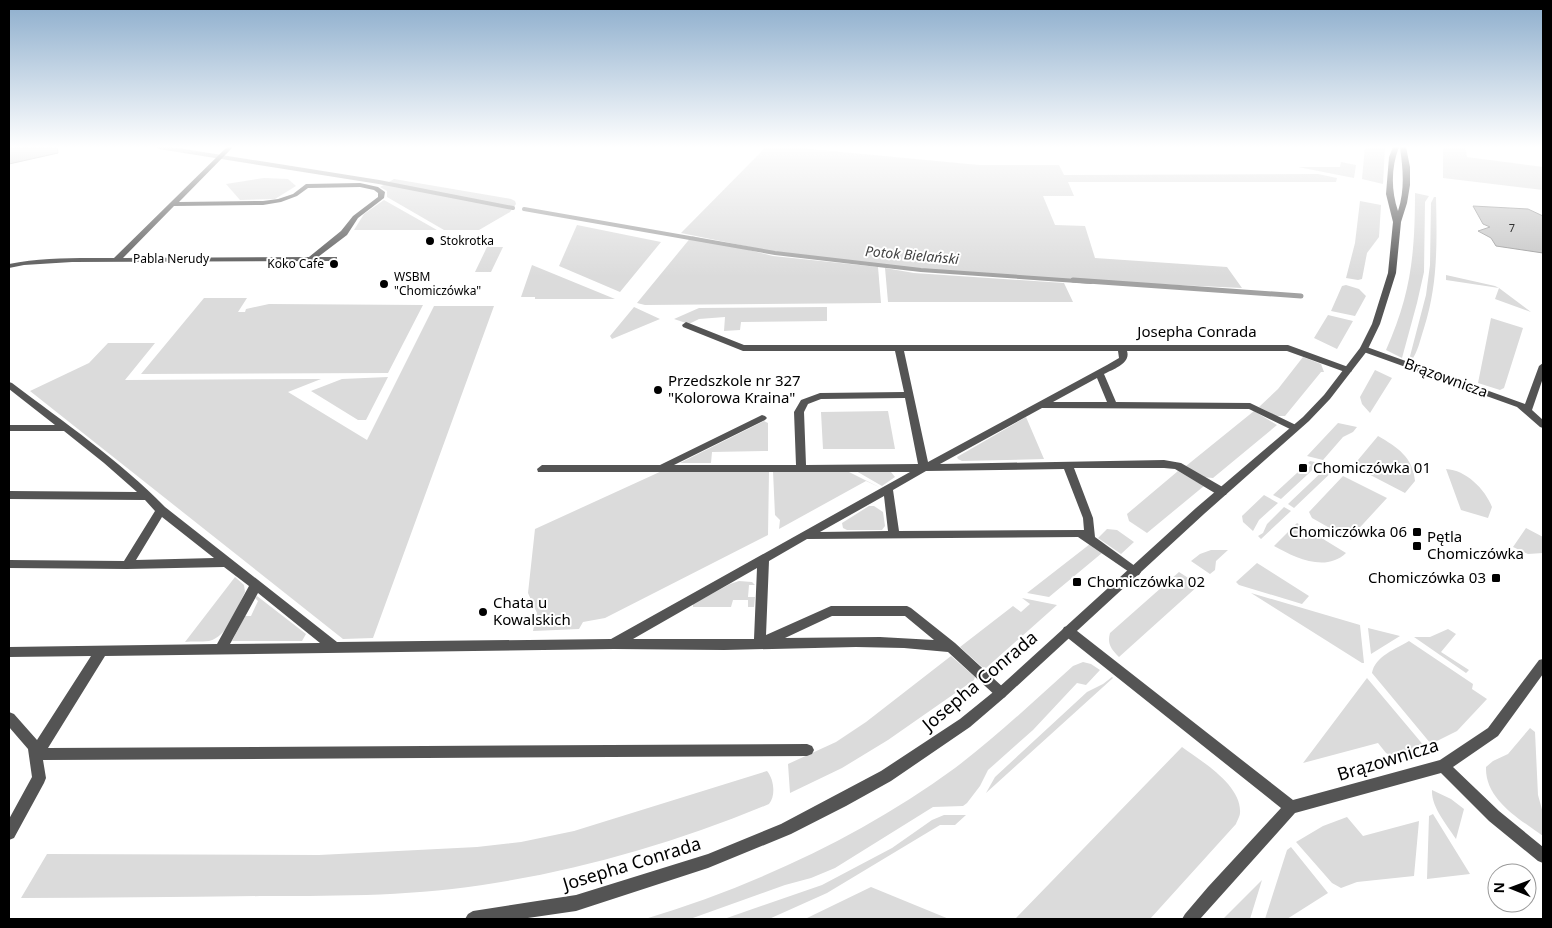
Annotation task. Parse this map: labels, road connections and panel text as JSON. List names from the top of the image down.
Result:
{
  "streets": {
    "street": ["Pabla Nerudy", "Josepha Conrada", "Brązownicza"]
  },
  "crossings": [
    ["Josepha Conrada", "Brązownicza"]
  ],
  "water": ["Potok Bielański"],
  "places": {
    "other": [
      "Stokrotka",
      "Koko Cafe",
      "WSBM \"Chomiczówka\"",
      "Przedszkole nr 327 \"Kolorowa Kraina\"",
      "Chata u Kowalskich"
    ],
    "transit": [
      "Chomiczówka 01",
      "Chomiczówka 06",
      "Pętla Chomiczówka",
      "Chomiczówka 03",
      "Chomiczówka 02"
    ]
  },
  "house_numbers": ["7"],
  "north": "left"
}
